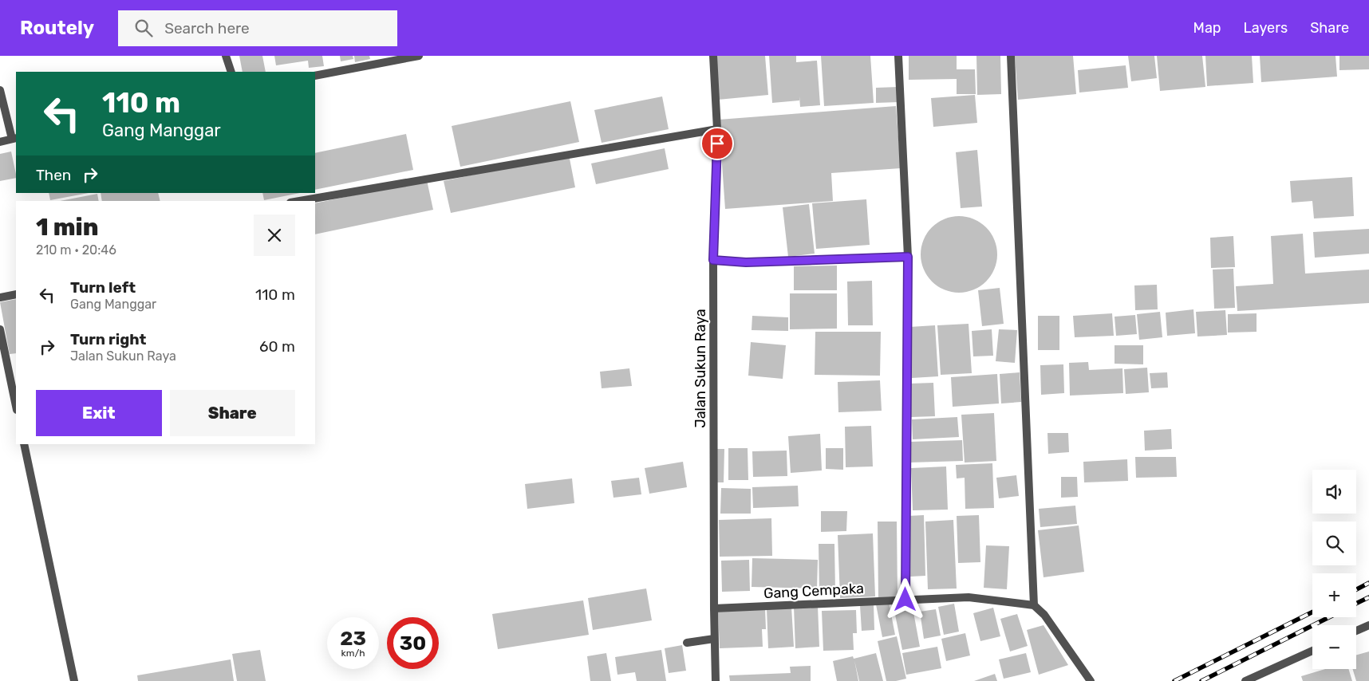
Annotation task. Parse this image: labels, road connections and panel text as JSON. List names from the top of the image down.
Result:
{
  "streets": {
    "street": ["Jalan Sukun Raya", "Gang Cempaka"]
  },
  "crossings": [
    ["Jalan Sukun Raya", "Gang Cempaka"]
  ],
  "page": {
    "header": "Routely",
    "search": "Search here",
    "nav": ["Map", "Layers", "Share"],
    "turn": ["110 m", "Gang Manggar"],
    "then": "Then",
    "heading": ["1 min", "210 m · 20:46"],
    "list": [
      {
        "name": "Turn left",
        "note": "Gang Manggar",
        "value": "110 m"
      },
      {
        "name": "Turn right",
        "note": "Jalan Sukun Raya",
        "value": "60 m"
      }
    ],
    "buttons": ["Exit", "Share"],
    "map_buttons": ["+", "−"],
    "speed": "23 km/h",
    "limit": "30"
  }
}
